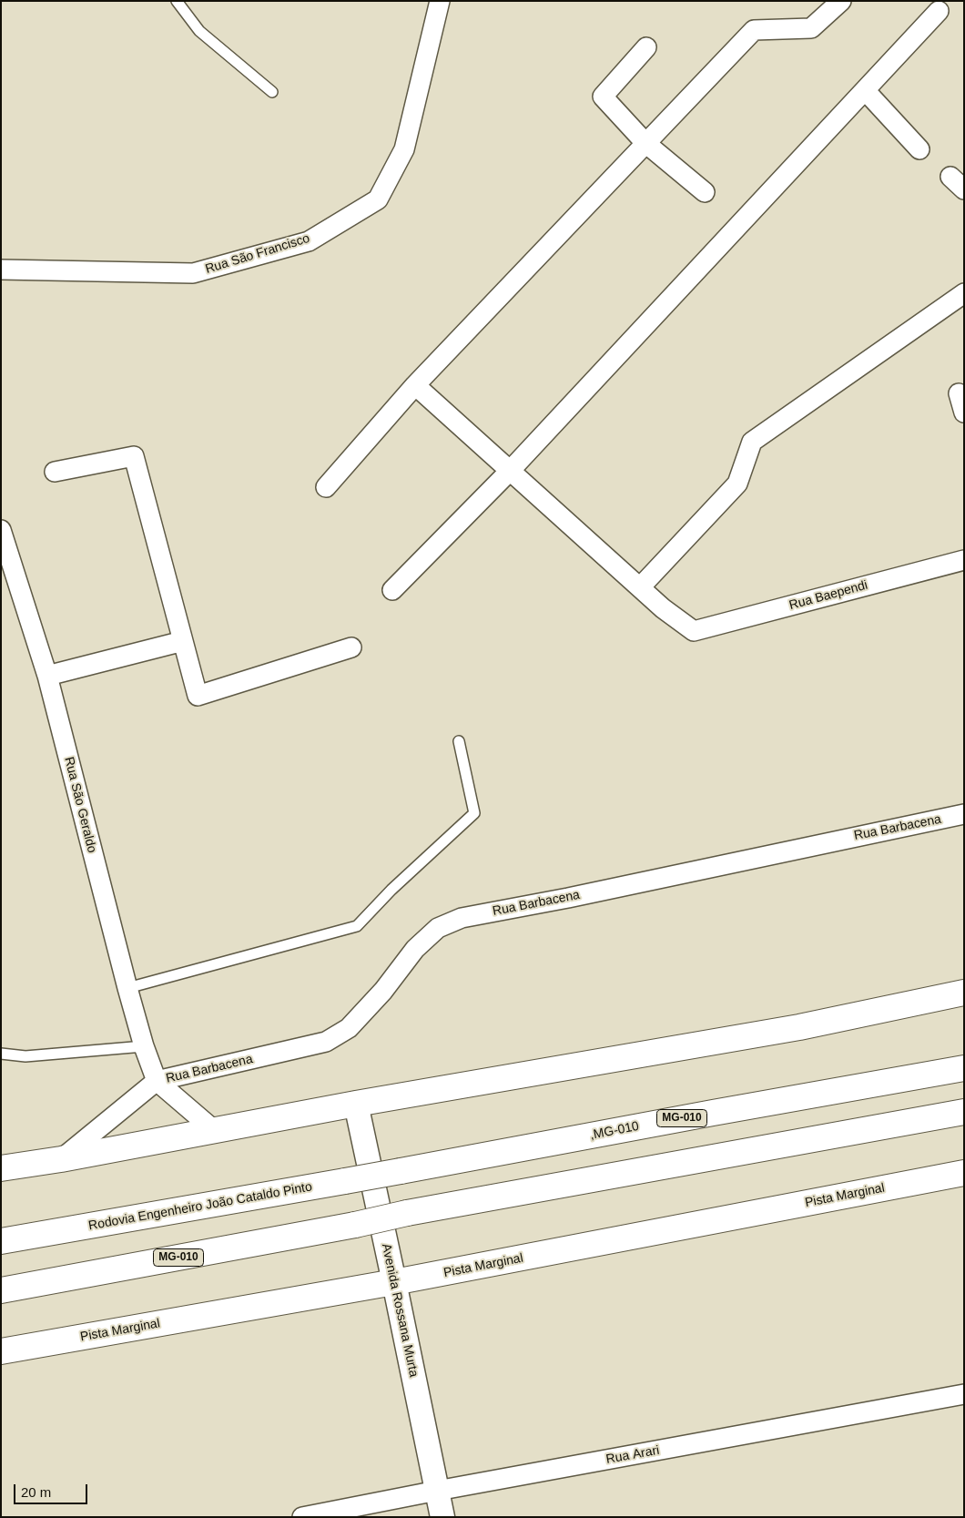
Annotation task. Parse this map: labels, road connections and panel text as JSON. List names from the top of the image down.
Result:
{
  "streets": {
    "main road": [
      "MG-010",
      ",MG-010",
      "Pista Marginal",
      "Rodovia Engenheiro João Cataldo Pinto"
    ],
    "street": [
      "Rua São Francisco",
      "Rua Baependi",
      "Rua São Geraldo",
      "Rua Barbacena",
      "Avenida Rossana Murta",
      "Rua Arari"
    ]
  },
  "crossings": [
    ["Rua São Geraldo", "Rua Barbacena"],
    [",MG-010", "Rodovia Engenheiro João Cataldo Pinto"],
    ["Pista Marginal", "Avenida Rossana Murta"],
    ["Avenida Rossana Murta", "Rua Arari"]
  ],
  "scale_bar": "20 m"
}
